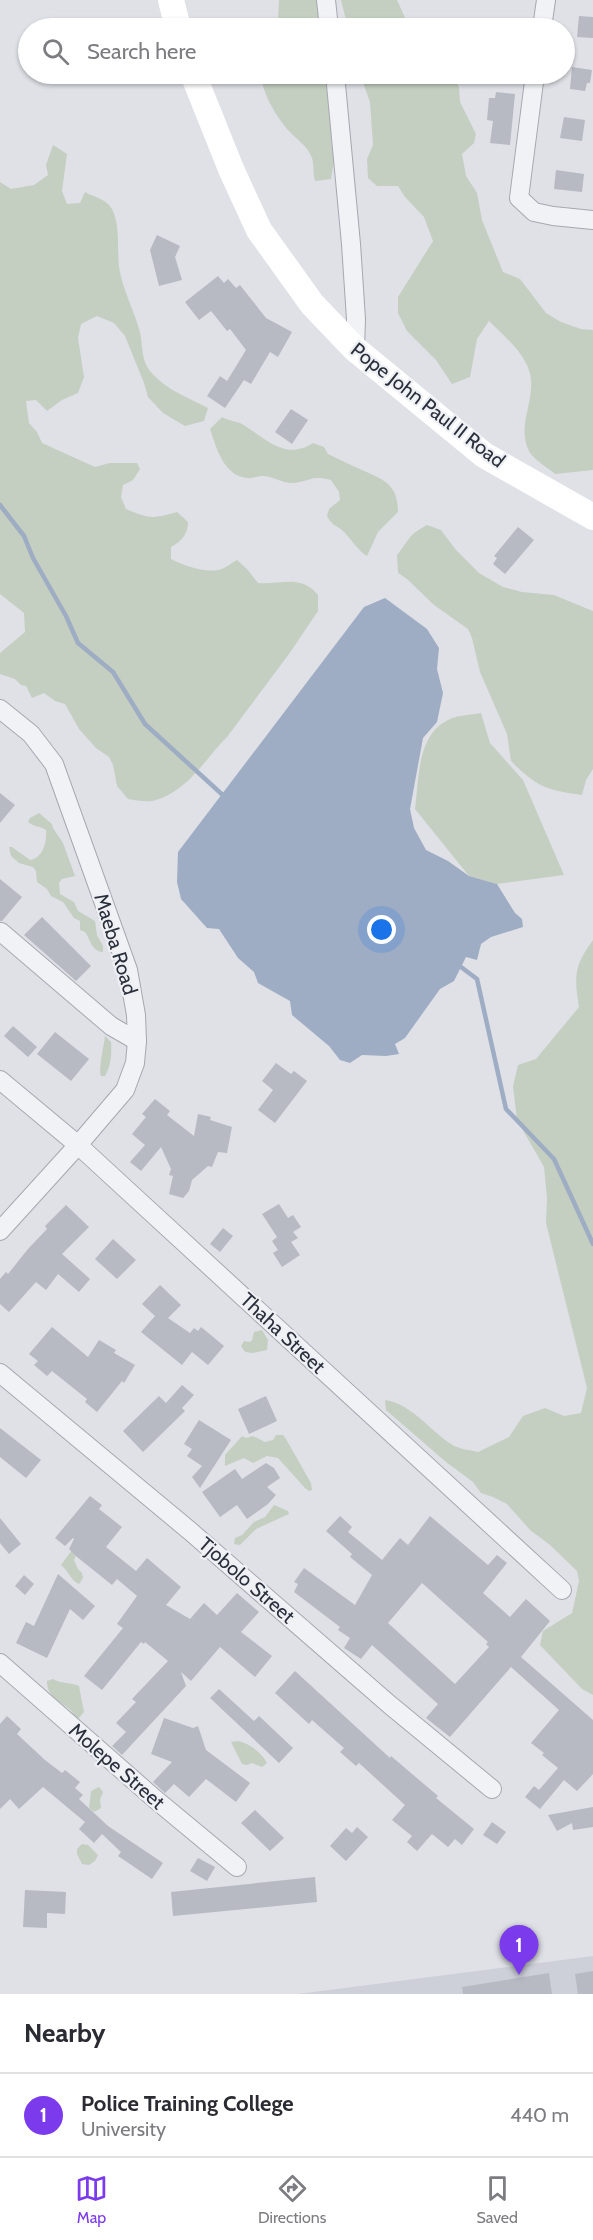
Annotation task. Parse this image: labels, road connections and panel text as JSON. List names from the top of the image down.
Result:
{
  "streets": {
    "main road": ["Pope John Paul II Road"],
    "street": [
      "Maeba Road",
      "Thaha Street",
      "Tjobolo Street",
      "Molepe Street"
    ]
  },
  "crossings": [
    ["Maeba Road", "Thaha Street"]
  ],
  "page": {
    "search": "Search here",
    "pins": "1",
    "heading": "Nearby",
    "list": [
      {
        "mark": "1",
        "name": "Police Training College",
        "note": "University",
        "value": "440 m"
      }
    ],
    "nav": ["Map", "Directions", "Saved"]
  }
}
